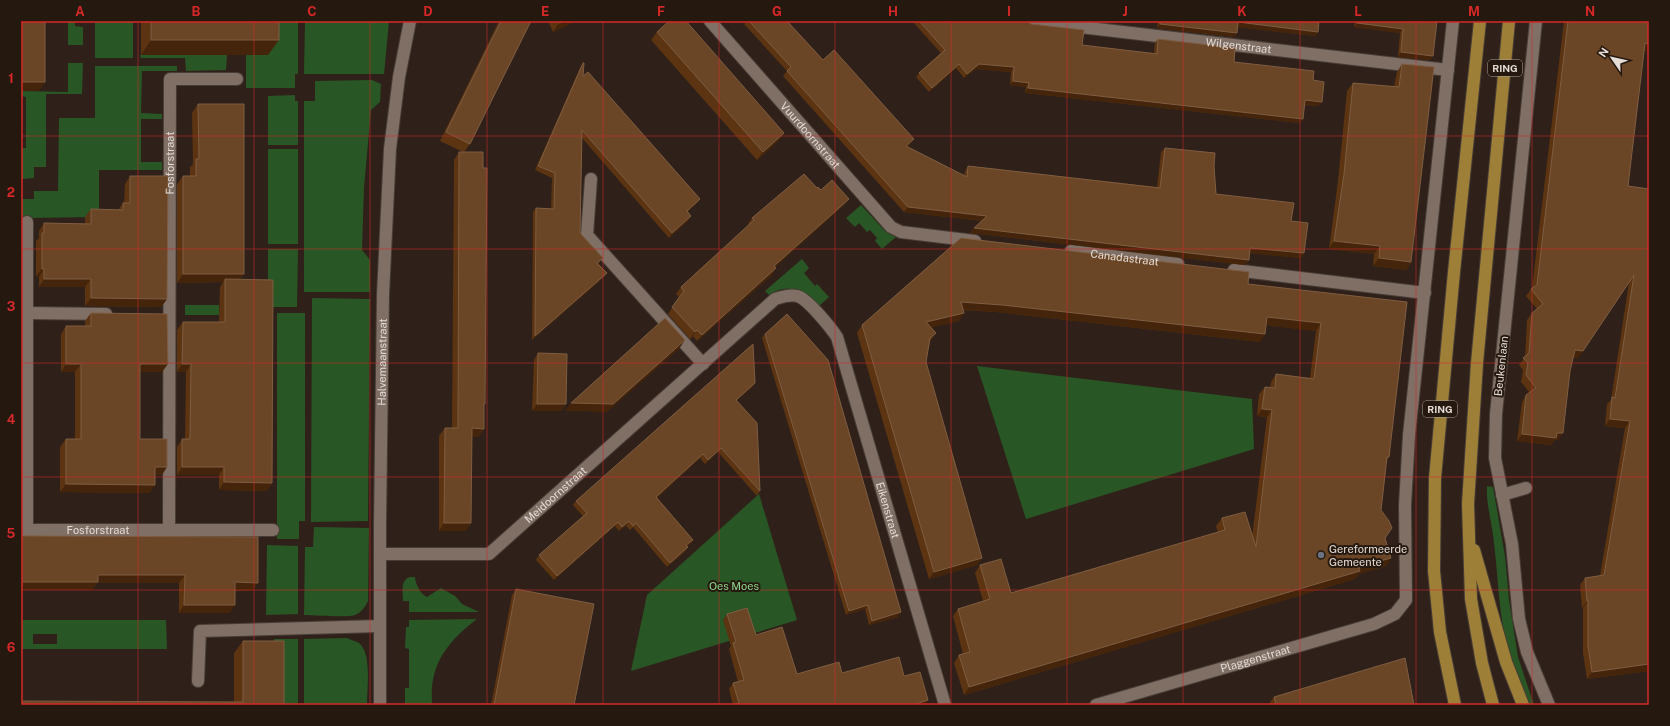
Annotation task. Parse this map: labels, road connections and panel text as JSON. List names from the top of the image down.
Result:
{
  "streets": {
    "main road": ["RING"],
    "street": [
      "Wilgenstraat",
      "Vuurdoornstraat",
      "Fosforstraat",
      "Canadastraat",
      "Halvemaanstraat",
      "Beukenlaan",
      "Meidoornstraat",
      "Eikenstraat",
      "Plaggenstraat"
    ]
  },
  "crossings": [
    ["Halvemaanstraat", "Meidoornstraat"],
    ["Meidoornstraat", "Eikenstraat"]
  ],
  "parks": ["Oes Moes"],
  "places": ["Gereformeerde Gemeente"],
  "north": "top left",
  "grid": {
    "columns": [
      "A",
      "B",
      "C",
      "D",
      "E",
      "F",
      "G",
      "H",
      "I",
      "J",
      "K",
      "L",
      "M",
      "N"
    ],
    "rows": [
      "1",
      "2",
      "3",
      "4",
      "5",
      "6"
    ]
  }
}
